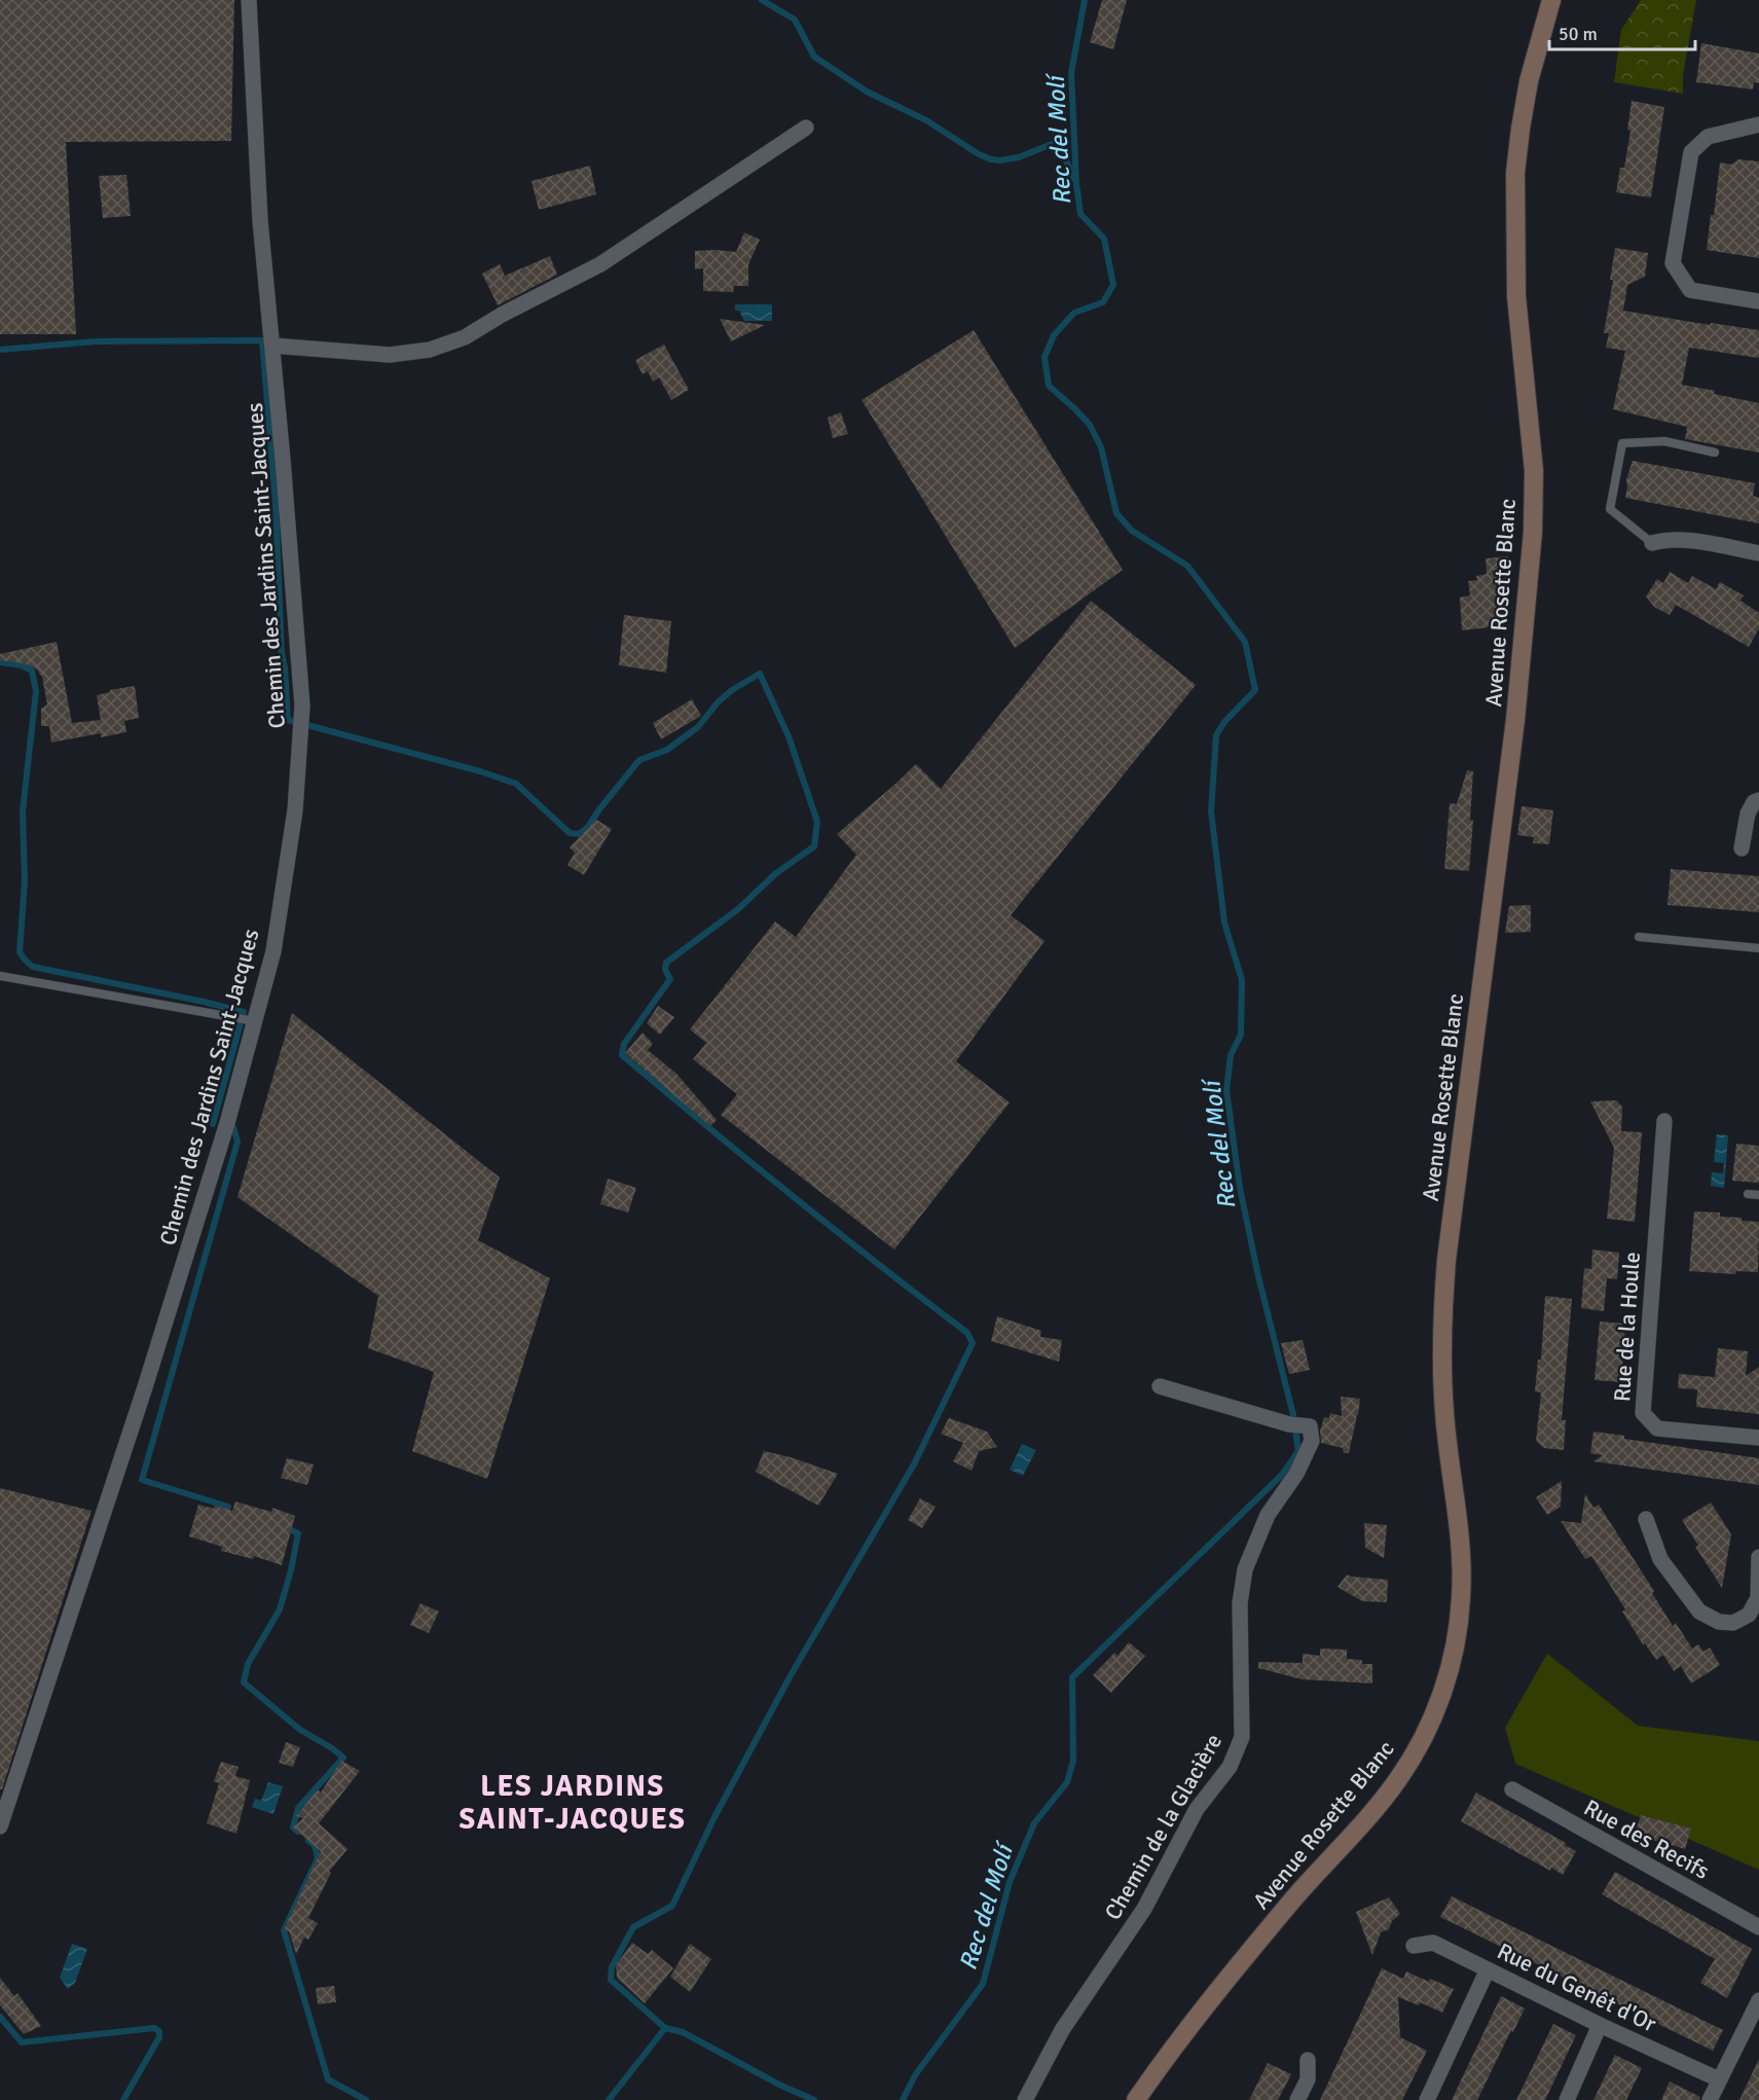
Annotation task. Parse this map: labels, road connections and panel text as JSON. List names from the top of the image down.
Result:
{
  "streets": {
    "main road": ["Avenue Rosette Blanc"],
    "street": [
      "Chemin des Jardins Saint-Jacques",
      "Rue de la Houle",
      "Chemin de la Glacière",
      "Rue des Recifs",
      "Rue du Genêt d'Or"
    ]
  },
  "districts": ["LES JARDINS SAINT-JACQUES"],
  "water": ["Rec del Molí"],
  "scale_bar": "50 m"
}
